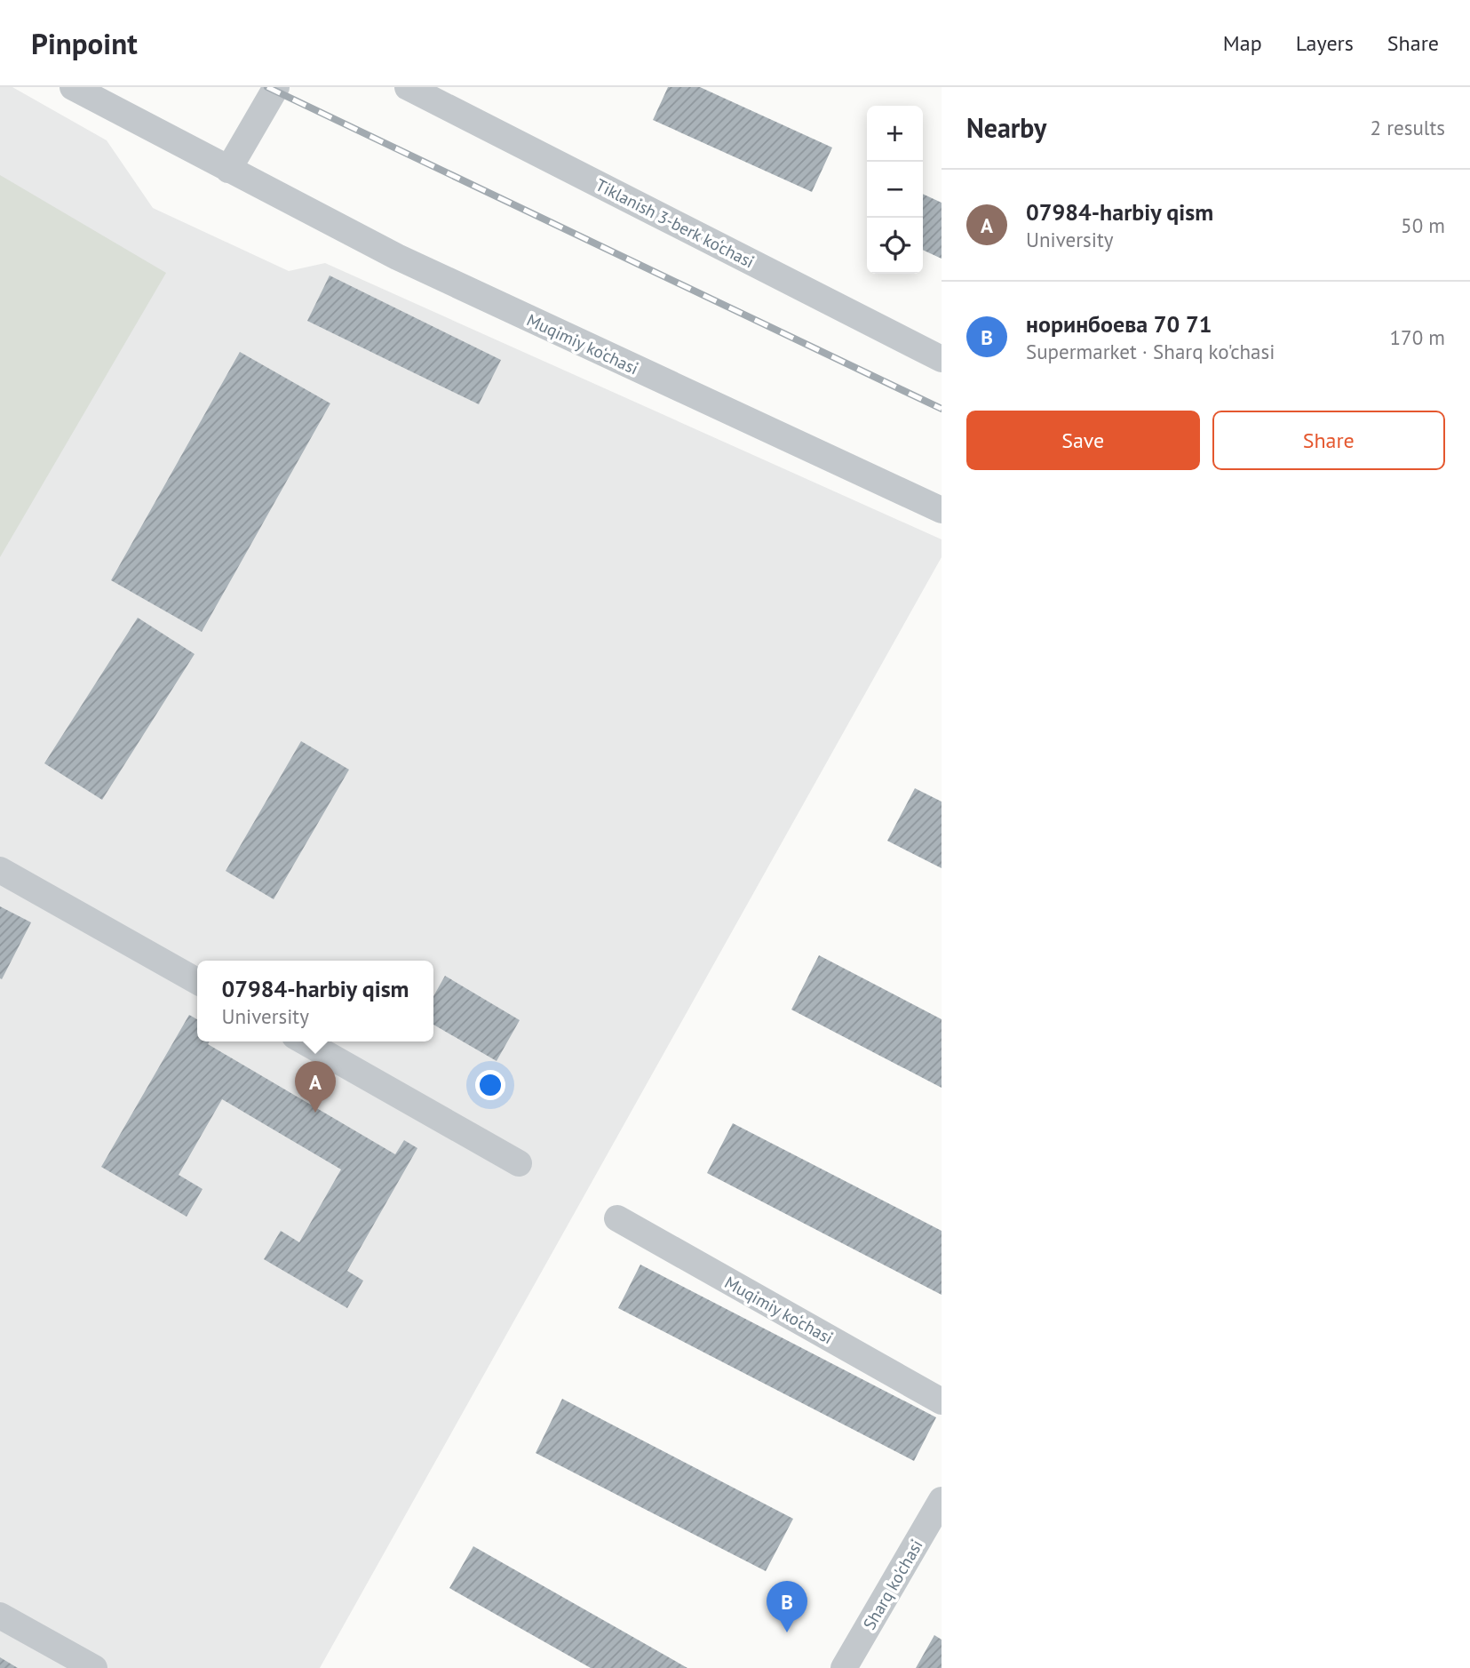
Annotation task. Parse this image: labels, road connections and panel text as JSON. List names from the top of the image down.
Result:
{
  "streets": {
    "street": ["Tiklanish 3-berk ko‘chasi", "Muqimiy ko‘chasi", "Sharq ko'chasi"]
  },
  "page": {
    "header": "Pinpoint",
    "nav": ["Map", "Layers", "Share"],
    "heading": ["Nearby", "2 results"],
    "map_buttons": ["+", "−"],
    "list": [
      {
        "mark": "A",
        "name": "07984-harbiy qism",
        "note": "University",
        "value": "50 m"
      },
      {
        "mark": "B",
        "name": "норинбоева 70 71",
        "note": "Supermarket · Sharq ko'chasi",
        "value": "170 m"
      }
    ],
    "buttons": ["Save", "Share"],
    "popup": ["07984-harbiy qism", "University"],
    "pins": ["A", "B"]
  }
}
